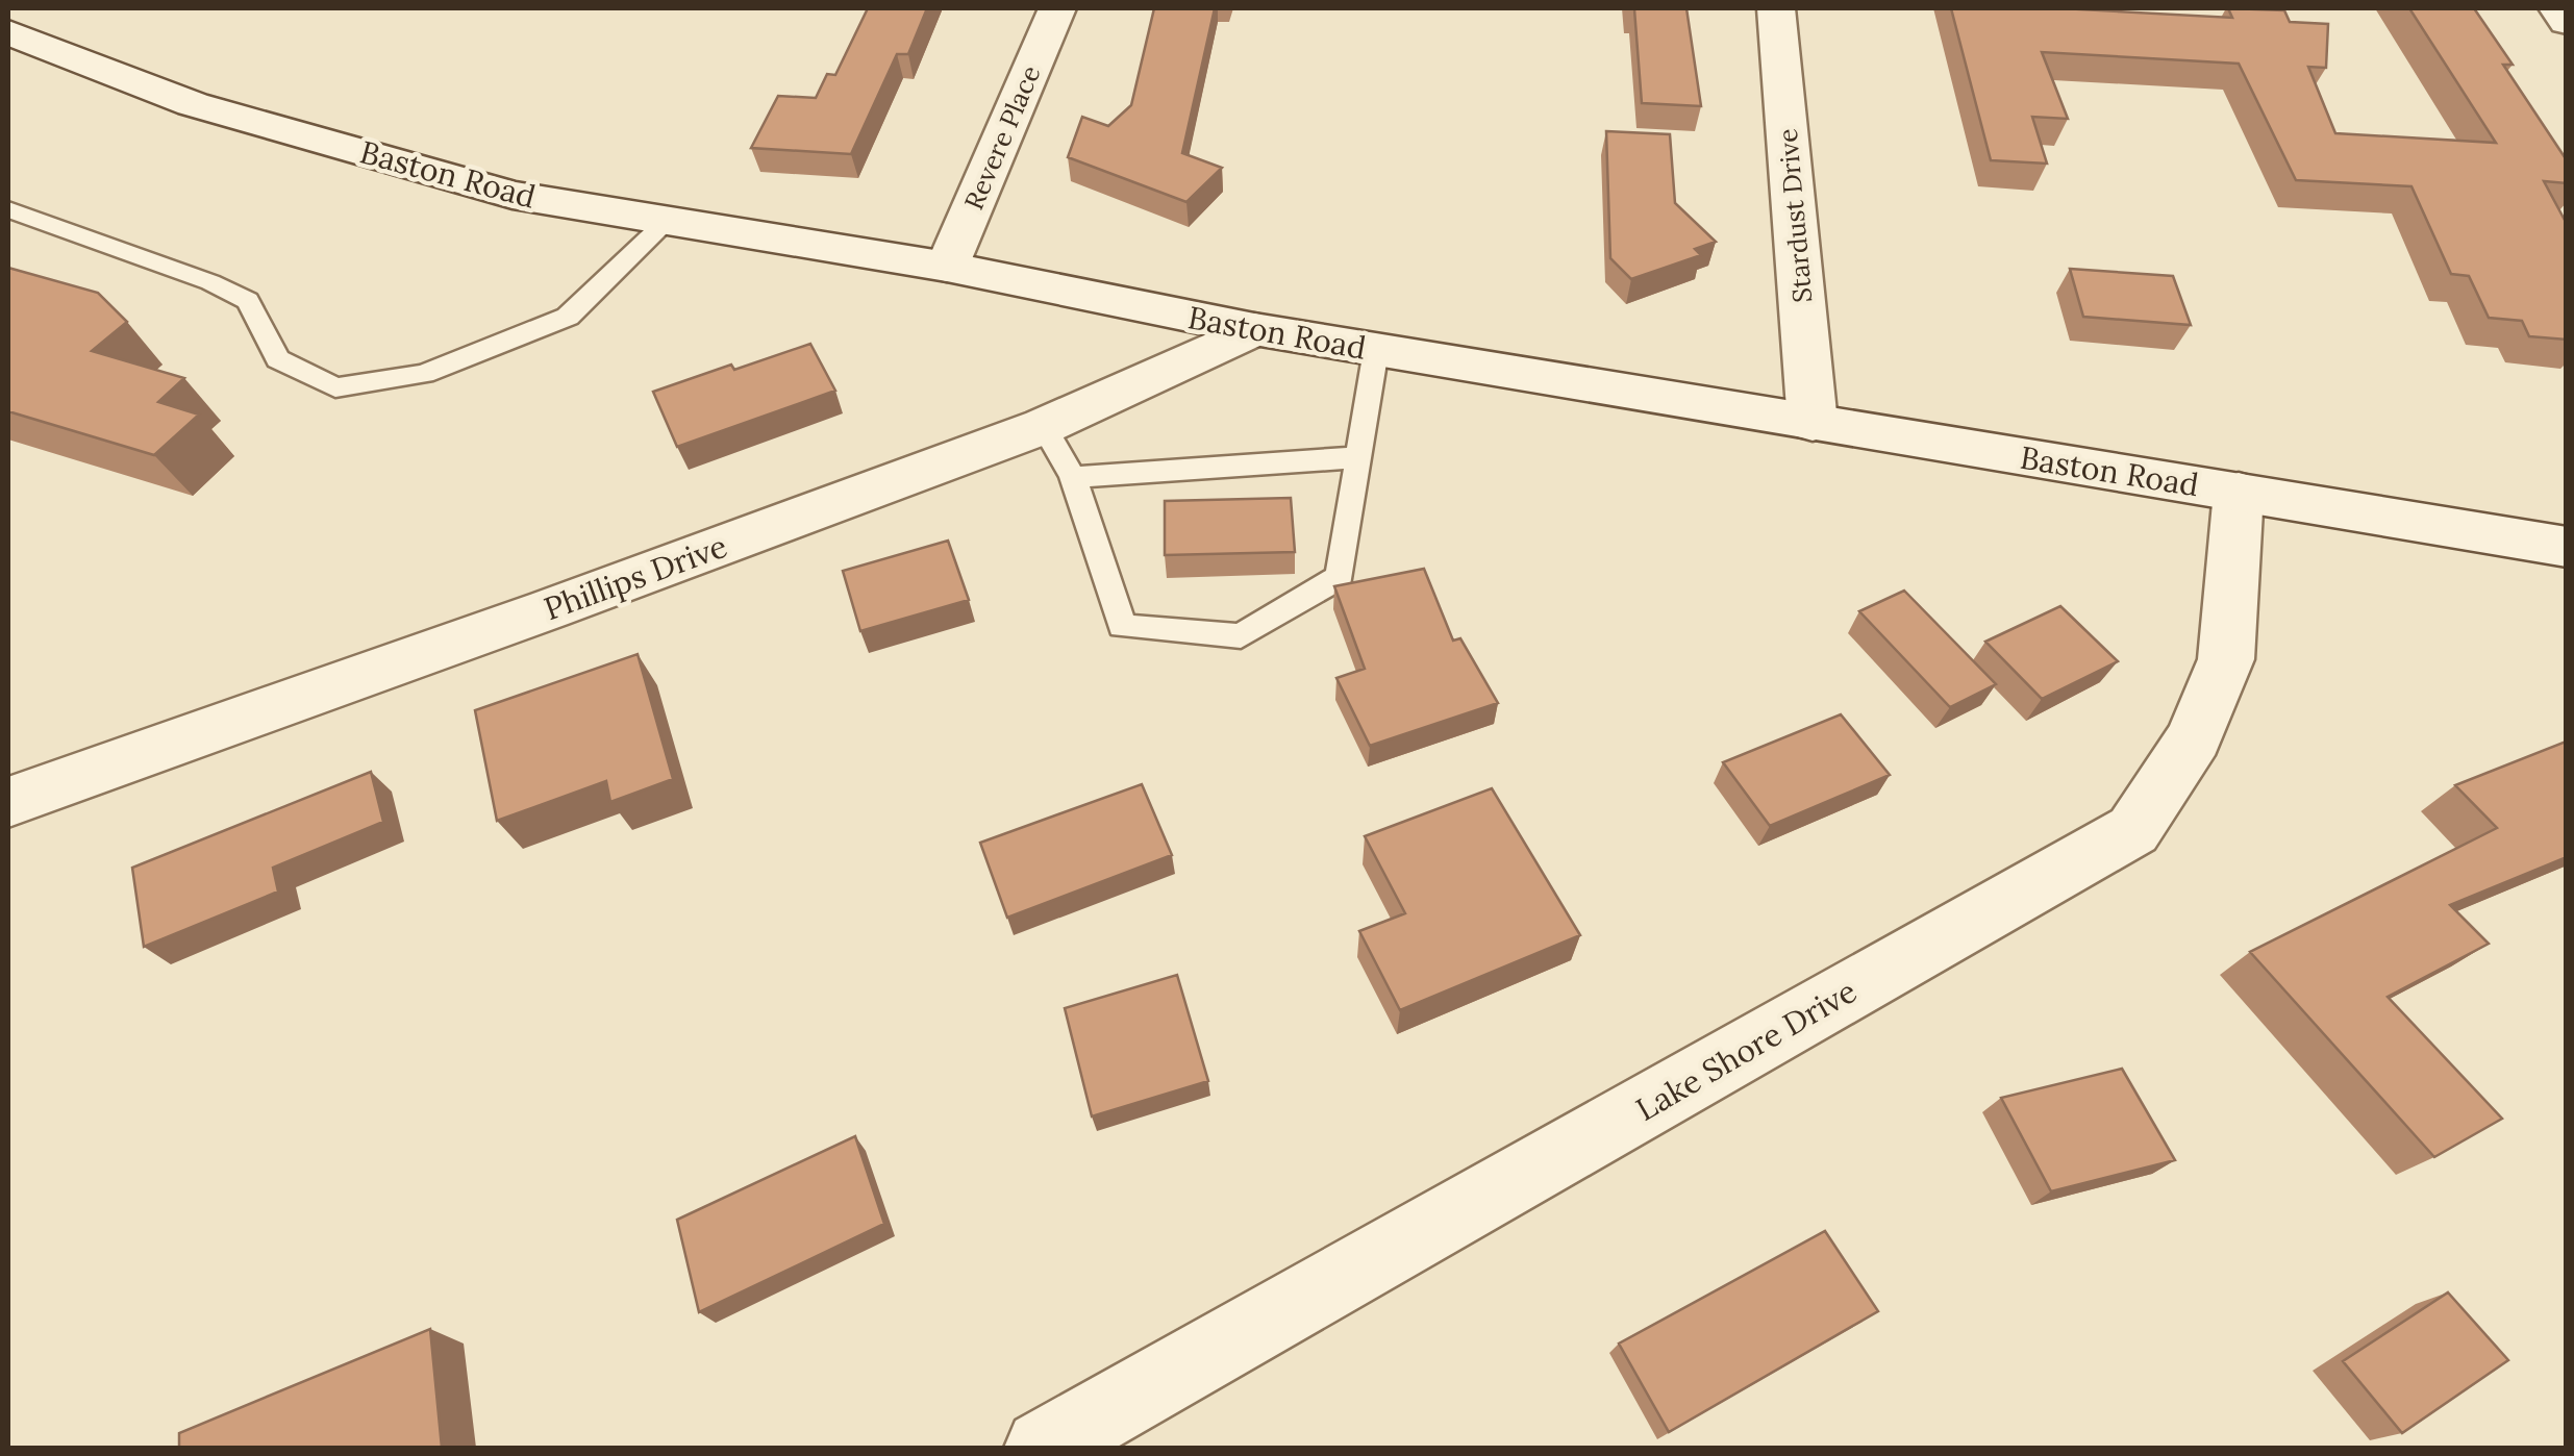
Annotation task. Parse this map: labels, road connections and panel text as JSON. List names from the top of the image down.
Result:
{
  "streets": {
    "street": [
      "Revere Place",
      "Baston Road",
      "Stardust Drive",
      "Phillips Drive",
      "Lake Shore Drive"
    ]
  },
  "crossings": [
    ["Revere Place", "Baston Road"],
    ["Baston Road", "Stardust Drive"],
    ["Baston Road", "Phillips Drive"],
    ["Baston Road", "Lake Shore Drive"]
  ]
}
